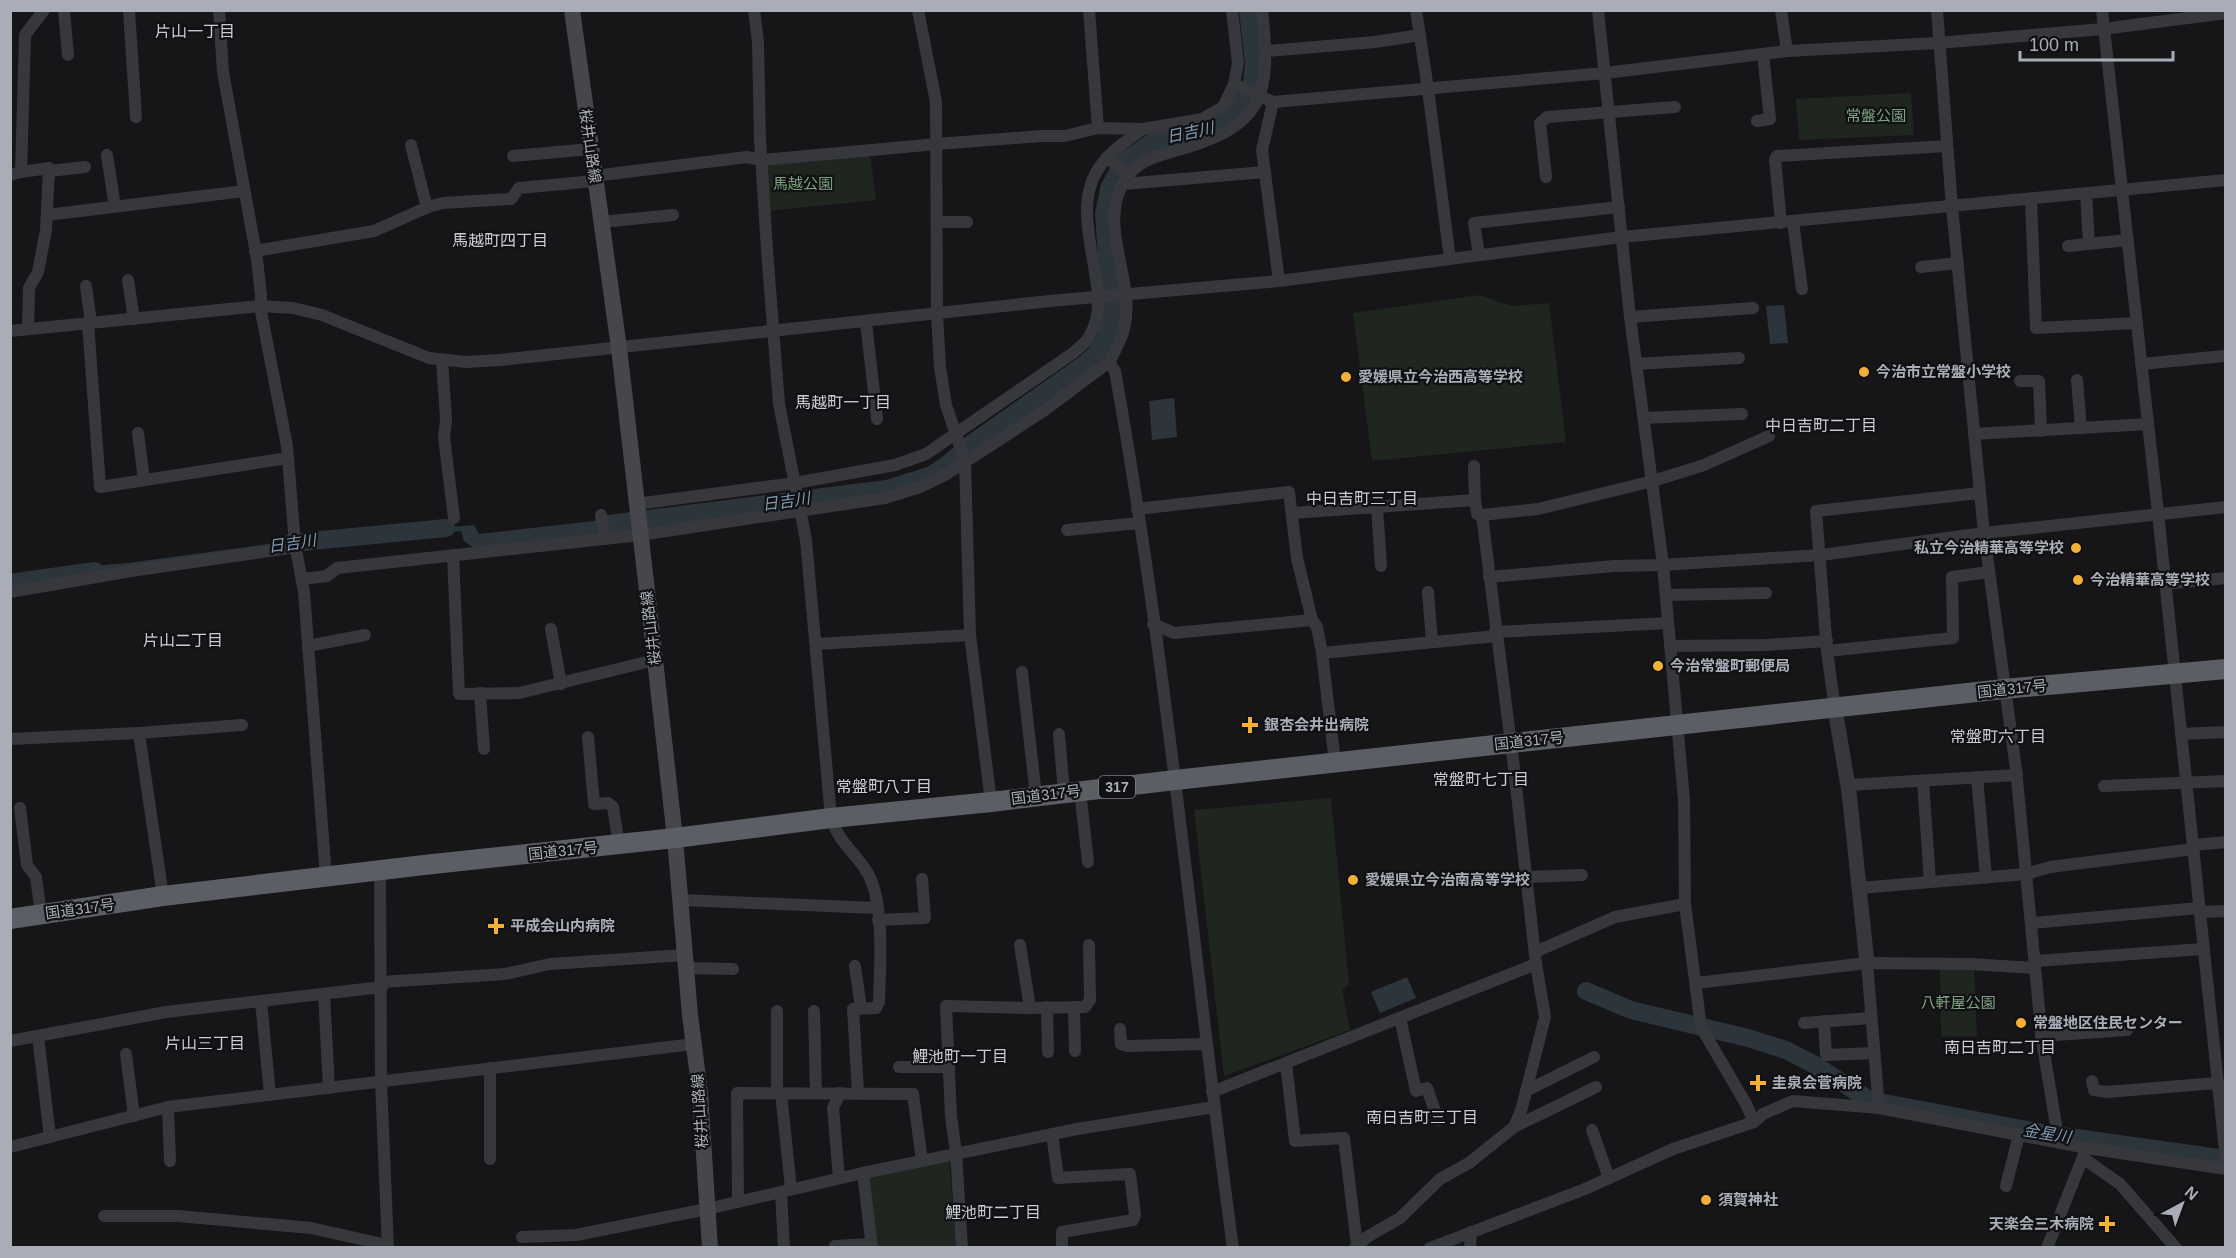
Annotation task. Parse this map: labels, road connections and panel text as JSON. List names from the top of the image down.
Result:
{
  "streets": {
    "highway": ["国道317号", "317"],
    "main road": ["桜井山路線"]
  },
  "crossings": [
    ["桜井山路線", "国道317号"]
  ],
  "districts": [
    "片山一丁目",
    "馬越町四丁目",
    "馬越町一丁目",
    "中日吉町二丁目",
    "中日吉町三丁目",
    "片山二丁目",
    "常盤町六丁目",
    "常盤町七丁目",
    "常盤町八丁目",
    "片山三丁目",
    "南日吉町二丁目",
    "鯉池町一丁目",
    "南日吉町三丁目",
    "鯉池町二丁目"
  ],
  "water": ["日吉川", "金星川"],
  "parks": ["常盤公園", "馬越公園", "八軒屋公園"],
  "places": {
    "other": [
      "今治市立常盤小学校",
      "愛媛県立今治西高等学校",
      "私立今治精華高等学校",
      "今治精華高等学校",
      "今治常盤町郵便局",
      "愛媛県立今治南高等学校",
      "常盤地区住民センター",
      "須賀神社"
    ],
    "health": [
      "銀杏会井出病院",
      "平成会山内病院",
      "圭泉会菅病院",
      "天楽会三木病院"
    ]
  },
  "scale_bar": "100 m",
  "north": "top right"
}
